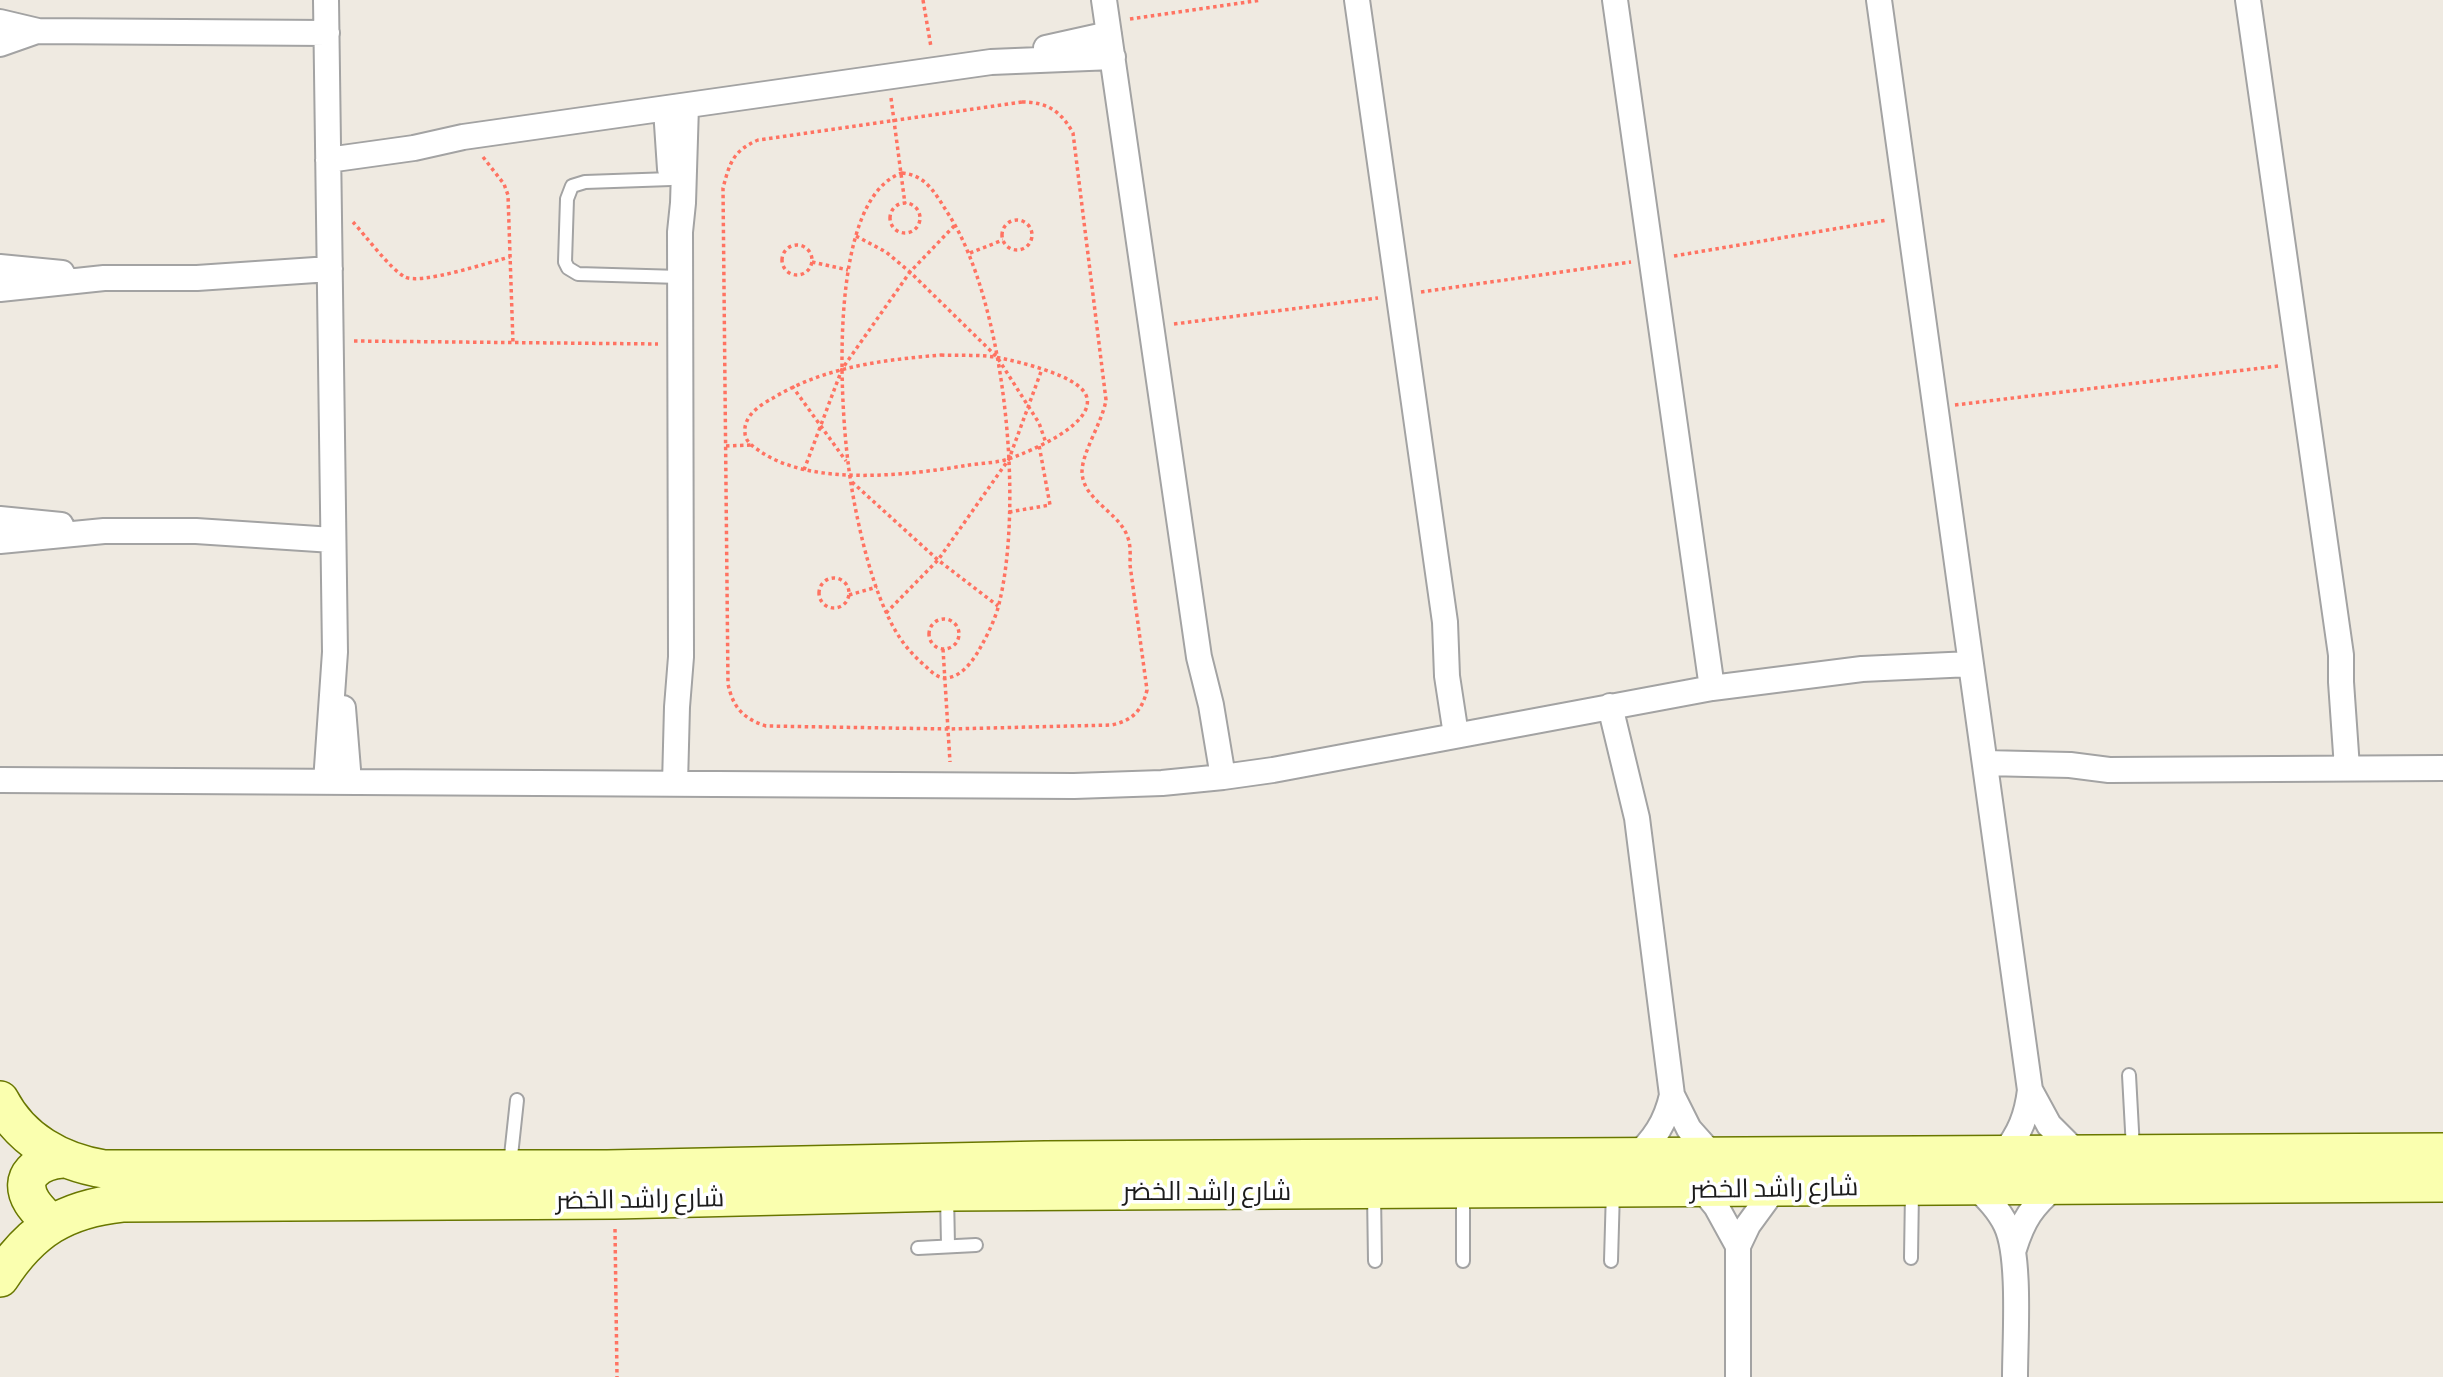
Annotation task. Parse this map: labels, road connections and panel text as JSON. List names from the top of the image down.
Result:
{
  "streets": {
    "street": ["شارع راشد الخضر"]
  }
}
